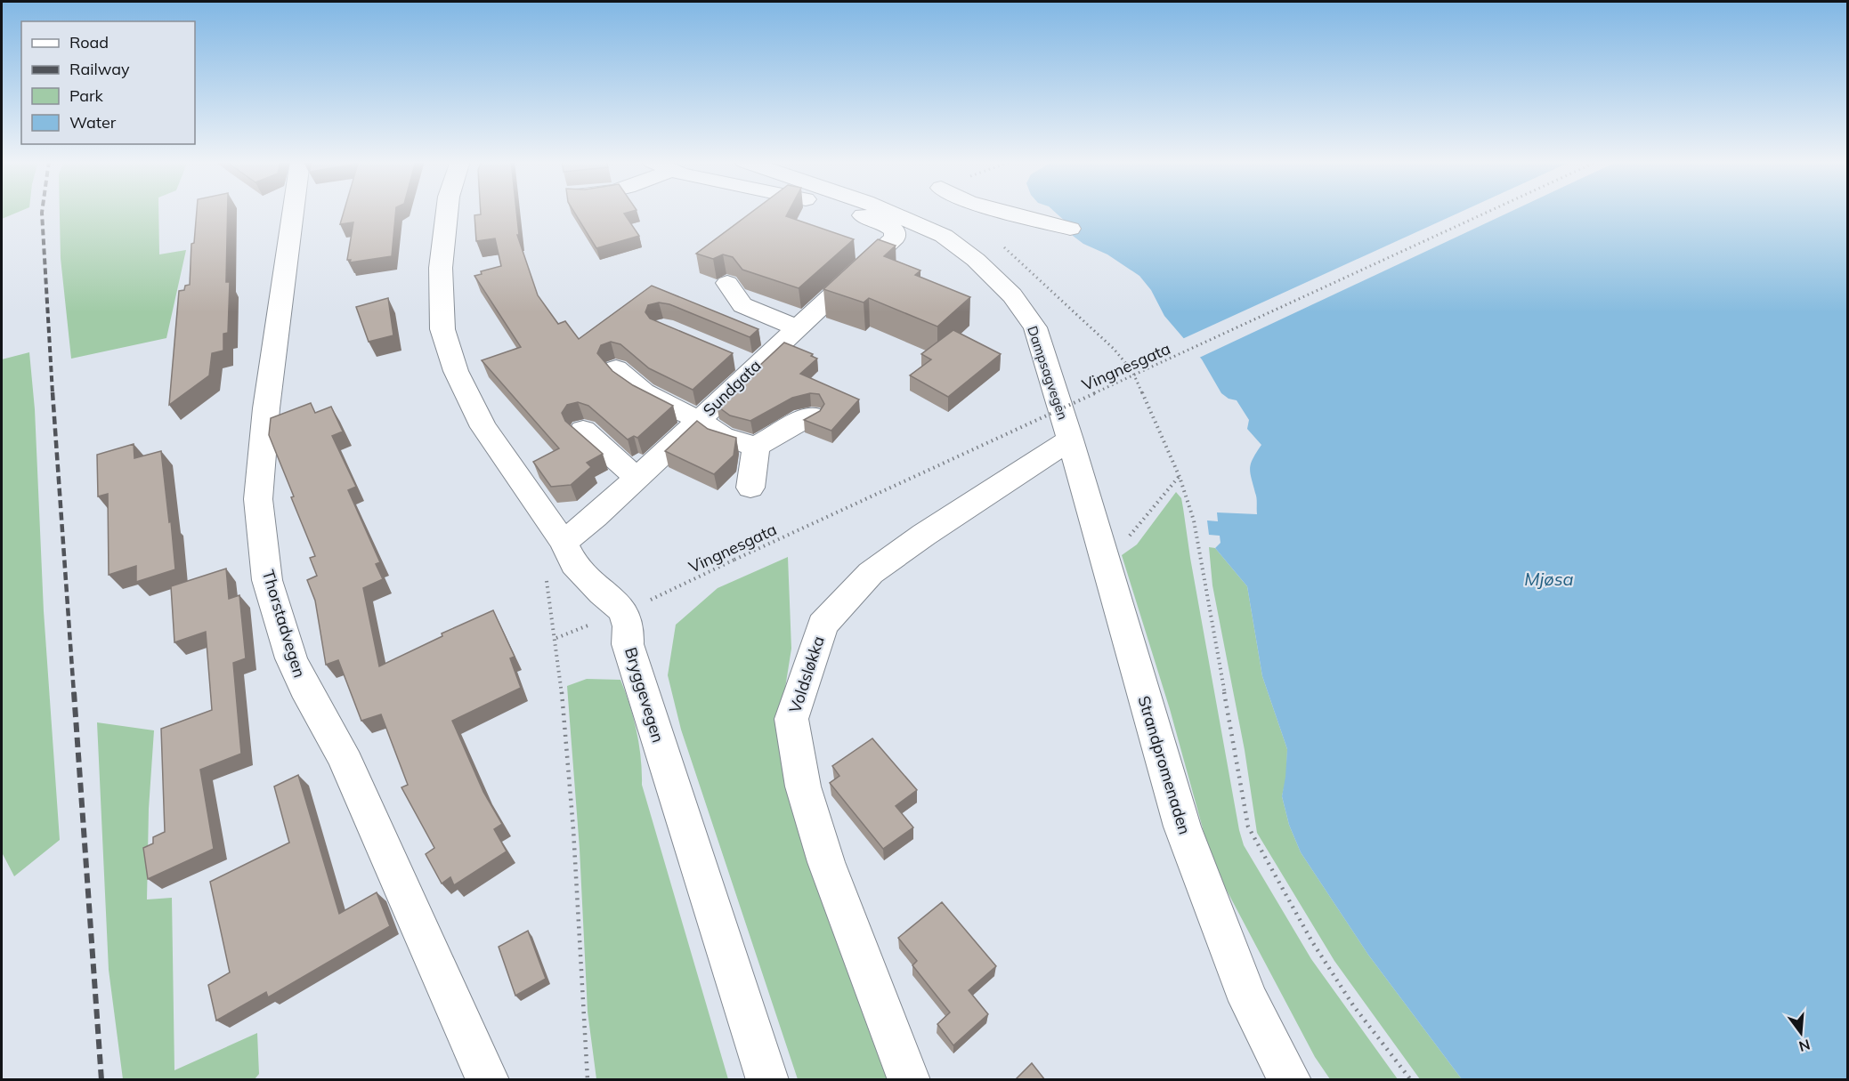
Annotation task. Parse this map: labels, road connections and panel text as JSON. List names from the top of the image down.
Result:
{
  "streets": {
    "street": [
      "Dampsagvegen",
      "Sundgata",
      "Thorstadvegen",
      "Voldsløkka",
      "Bryggevegen",
      "Strandpromenaden"
    ],
    "path": ["Vingnesgata"]
  },
  "crossings": [
    ["Dampsagvegen", "Voldsløkka"],
    ["Dampsagvegen", "Strandpromenaden"],
    ["Voldsløkka", "Strandpromenaden"]
  ],
  "water": ["Mjøsa"],
  "legend": [
    "Road",
    "Railway",
    "Park",
    "Water"
  ],
  "north": "bottom"
}
